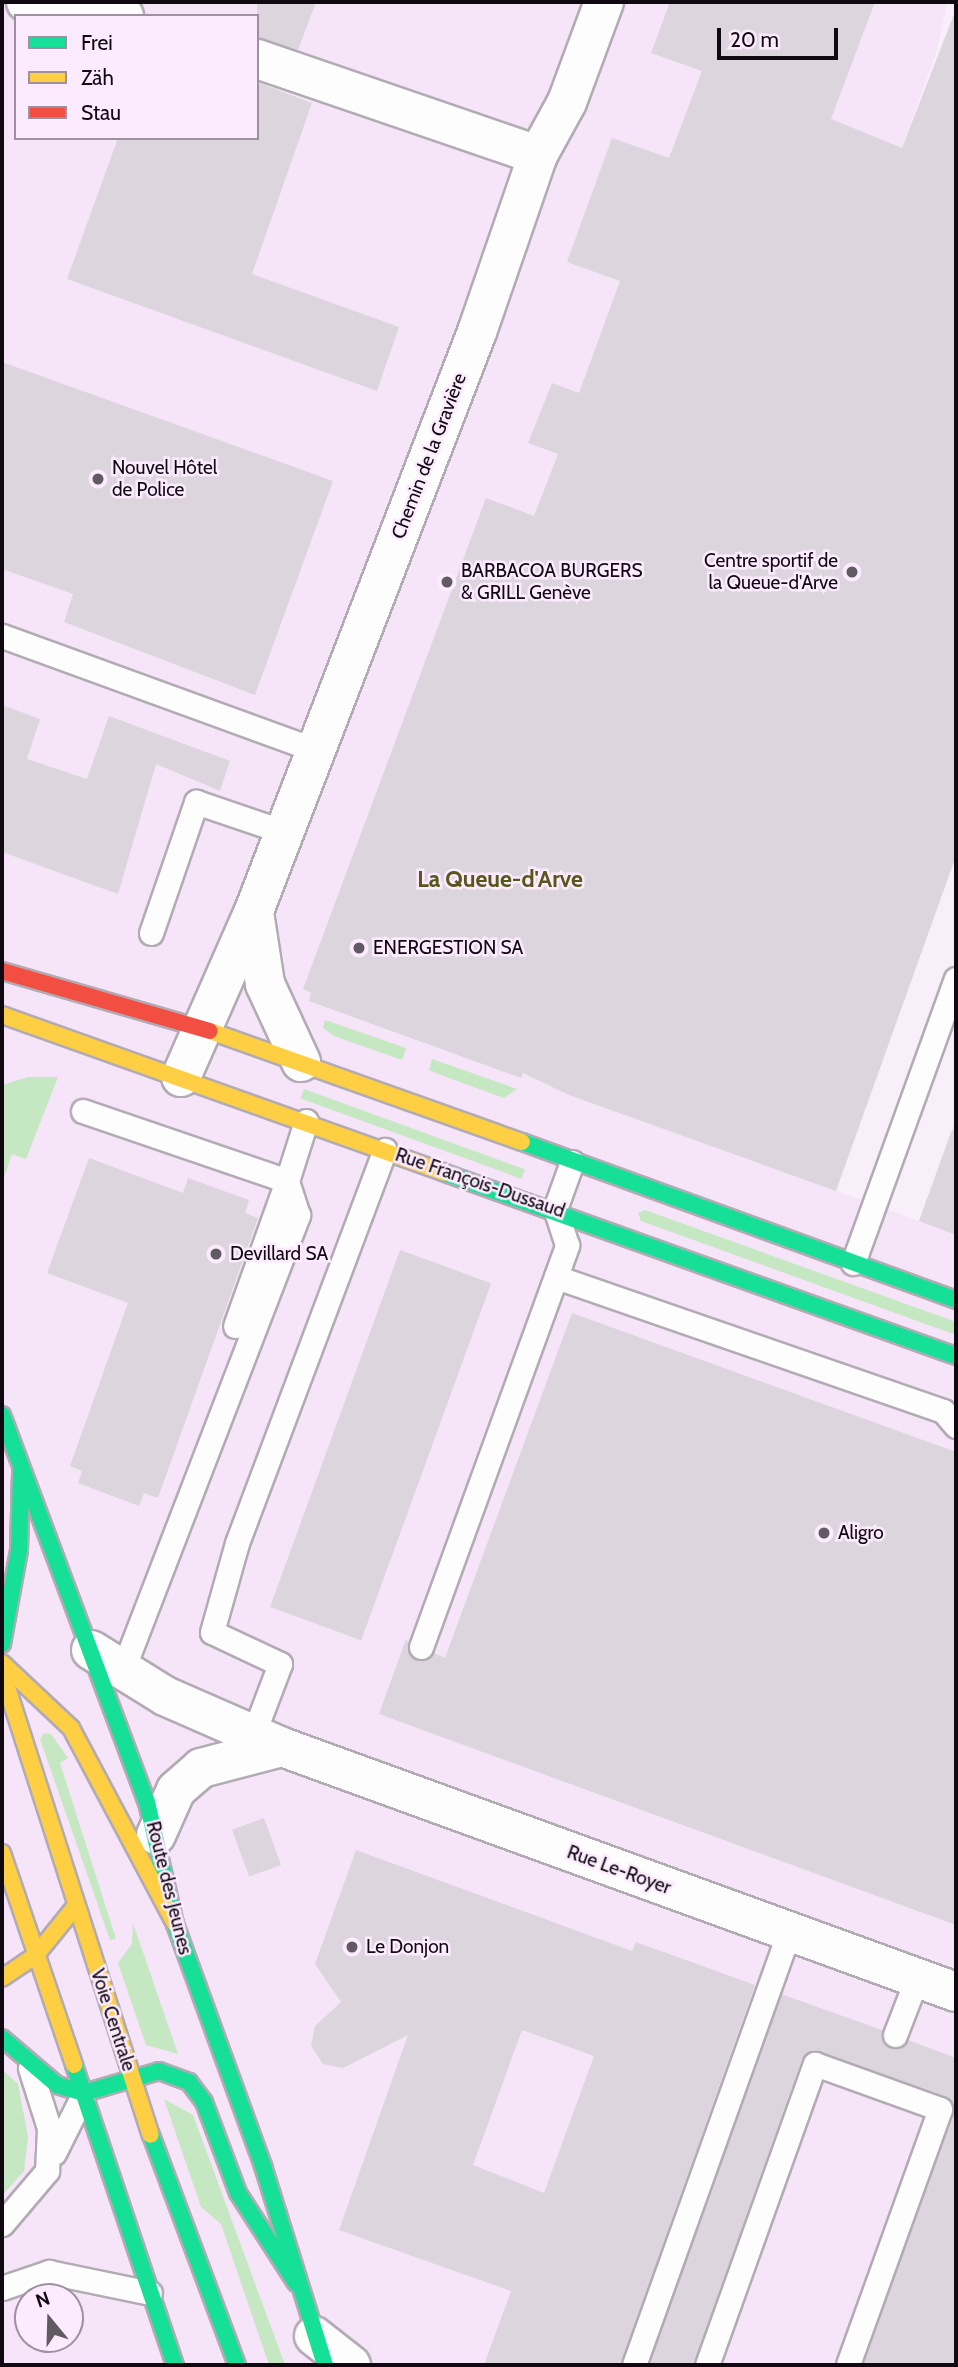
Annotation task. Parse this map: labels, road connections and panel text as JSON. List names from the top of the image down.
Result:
{
  "streets": {
    "main road": ["Rue François-Dussaud", "Route des Jeunes", "Voie Centrale"],
    "street": ["Chemin de la Gravière", "Rue Le-Royer"]
  },
  "crossings": [
    ["Chemin de la Gravière", "Rue François-Dussaud"],
    ["Rue Le-Royer", "Route des Jeunes"]
  ],
  "districts": ["La Queue-d'Arve"],
  "places": [
    "Nouvel Hôtel de Police",
    "Centre sportif de la Queue-d'Arve",
    "BARBACOA BURGERS & GRILL Genève",
    "ENERGESTION SA",
    "Devillard SA",
    "Aligro",
    "Le Donjon"
  ],
  "legend": ["Frei", "Zäh", "Stau"],
  "scale_bar": "20 m",
  "north": "top"
}
